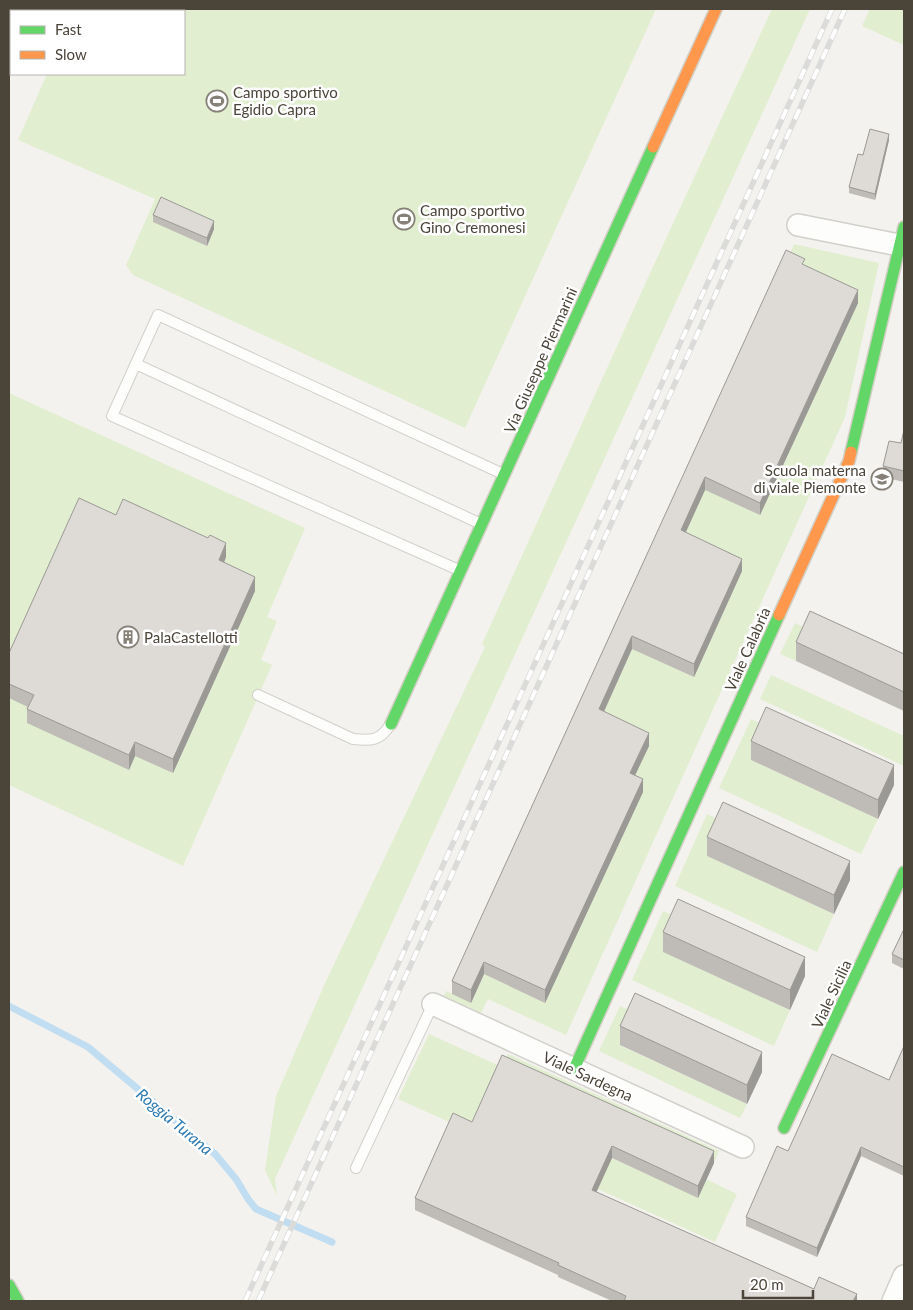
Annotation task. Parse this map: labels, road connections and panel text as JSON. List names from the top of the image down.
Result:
{
  "streets": {
    "main road": ["Via Giuseppe Piermarini", "Viale Calabria", "Viale Sicilia"],
    "street": ["Viale Sardegna"]
  },
  "crossings": [
    ["Viale Calabria", "Viale Sardegna"]
  ],
  "water": ["Roggia Turana"],
  "places": {
    "sports": ["Campo sportivo Egidio Capra", "Campo sportivo Gino Cremonesi"],
    "school or university": ["Scuola materna di viale Piemonte"],
    "building": ["PalaCastellotti"]
  },
  "legend": ["Fast", "Slow"],
  "scale_bar": "20 m"
}
